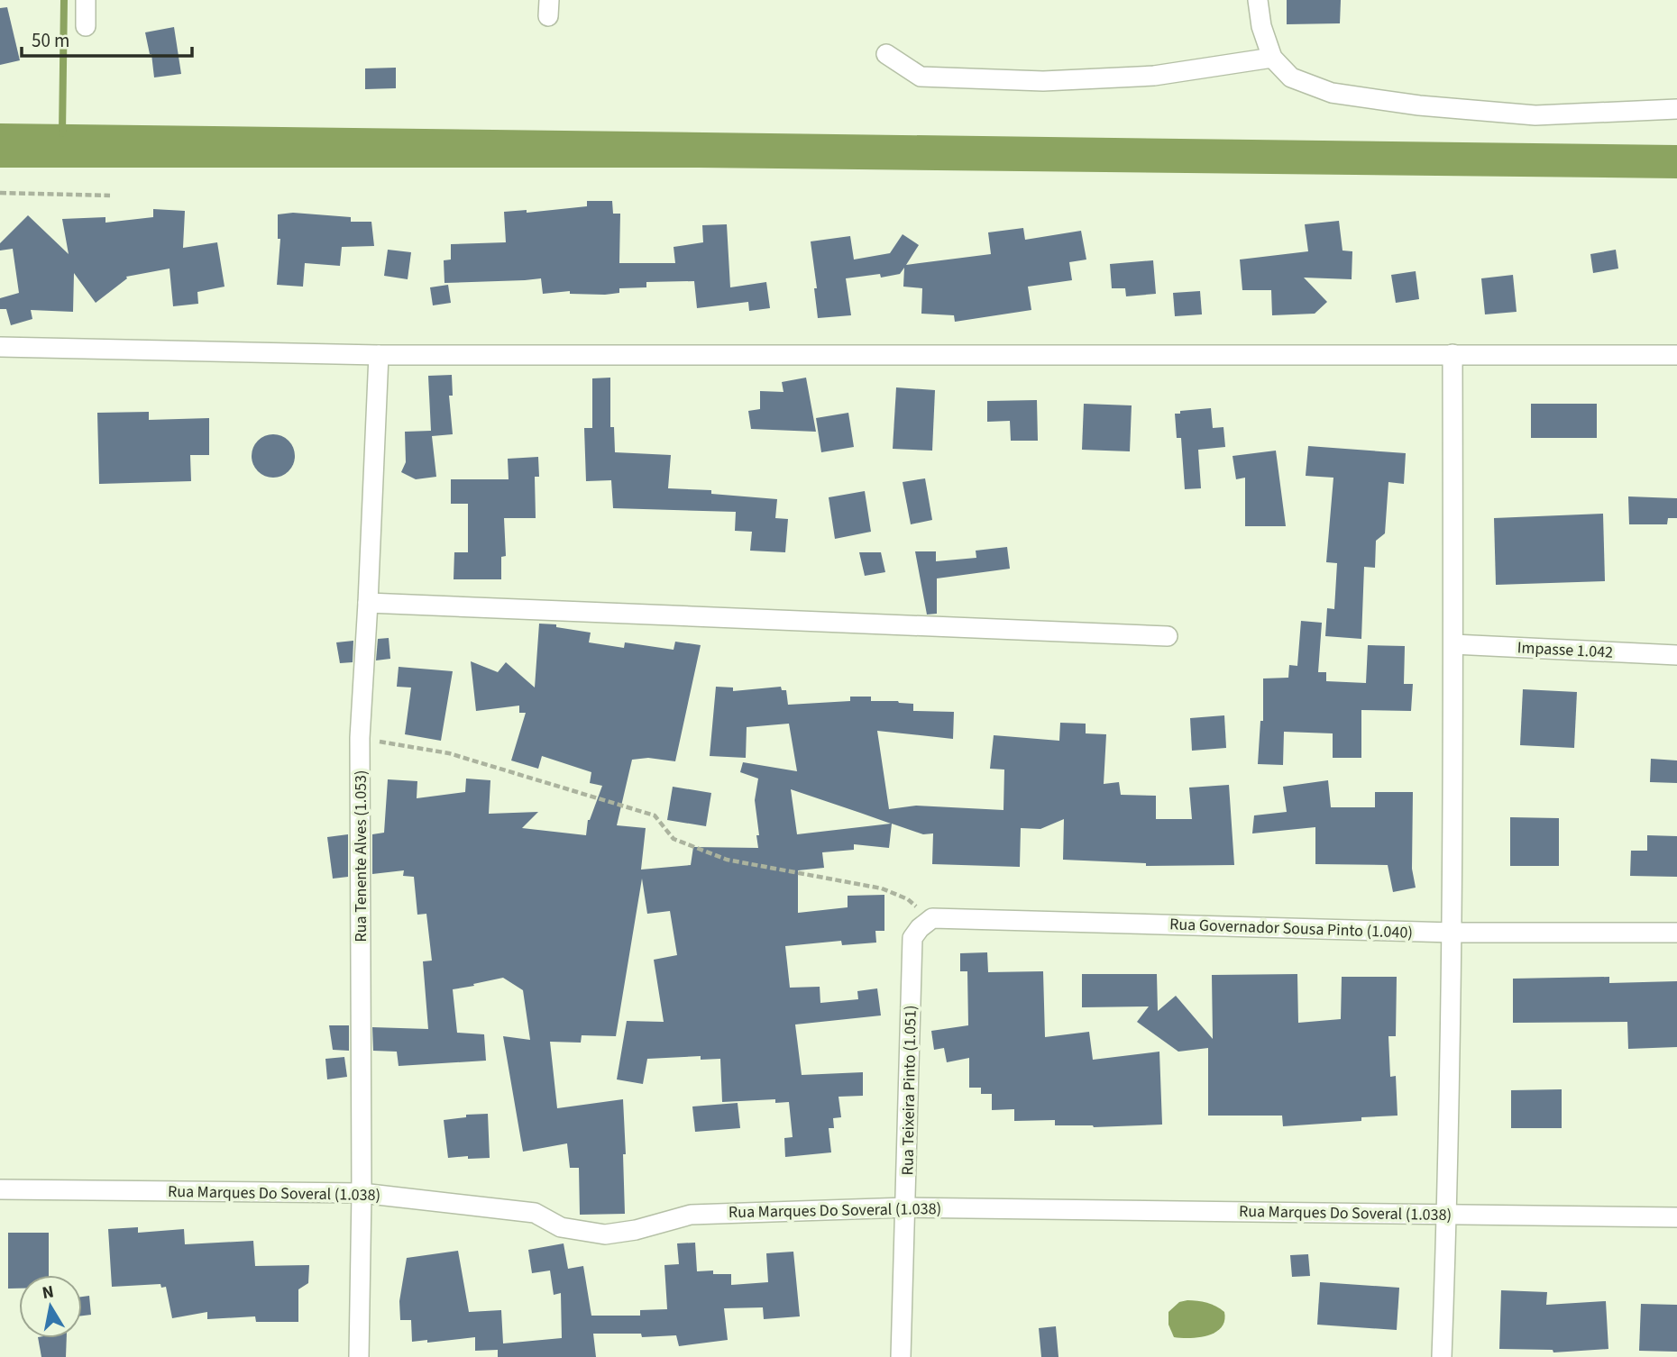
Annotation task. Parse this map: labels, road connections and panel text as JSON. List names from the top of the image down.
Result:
{
  "streets": {
    "street": [
      "Impasse 1.042",
      "Rua Tenente Alves (1.053)",
      "Rua Governador Sousa Pinto (1.040)",
      "Rua Teixeira Pinto (1.051)",
      "Rua Marques Do Soveral (1.038)"
    ]
  },
  "crossings": [
    ["Rua Tenente Alves (1.053)", "Rua Marques Do Soveral (1.038)"],
    ["Rua Governador Sousa Pinto (1.040)", "Rua Teixeira Pinto (1.051)"],
    ["Rua Teixeira Pinto (1.051)", "Rua Marques Do Soveral (1.038)"]
  ],
  "scale_bar": "50 m",
  "north": "top"
}
